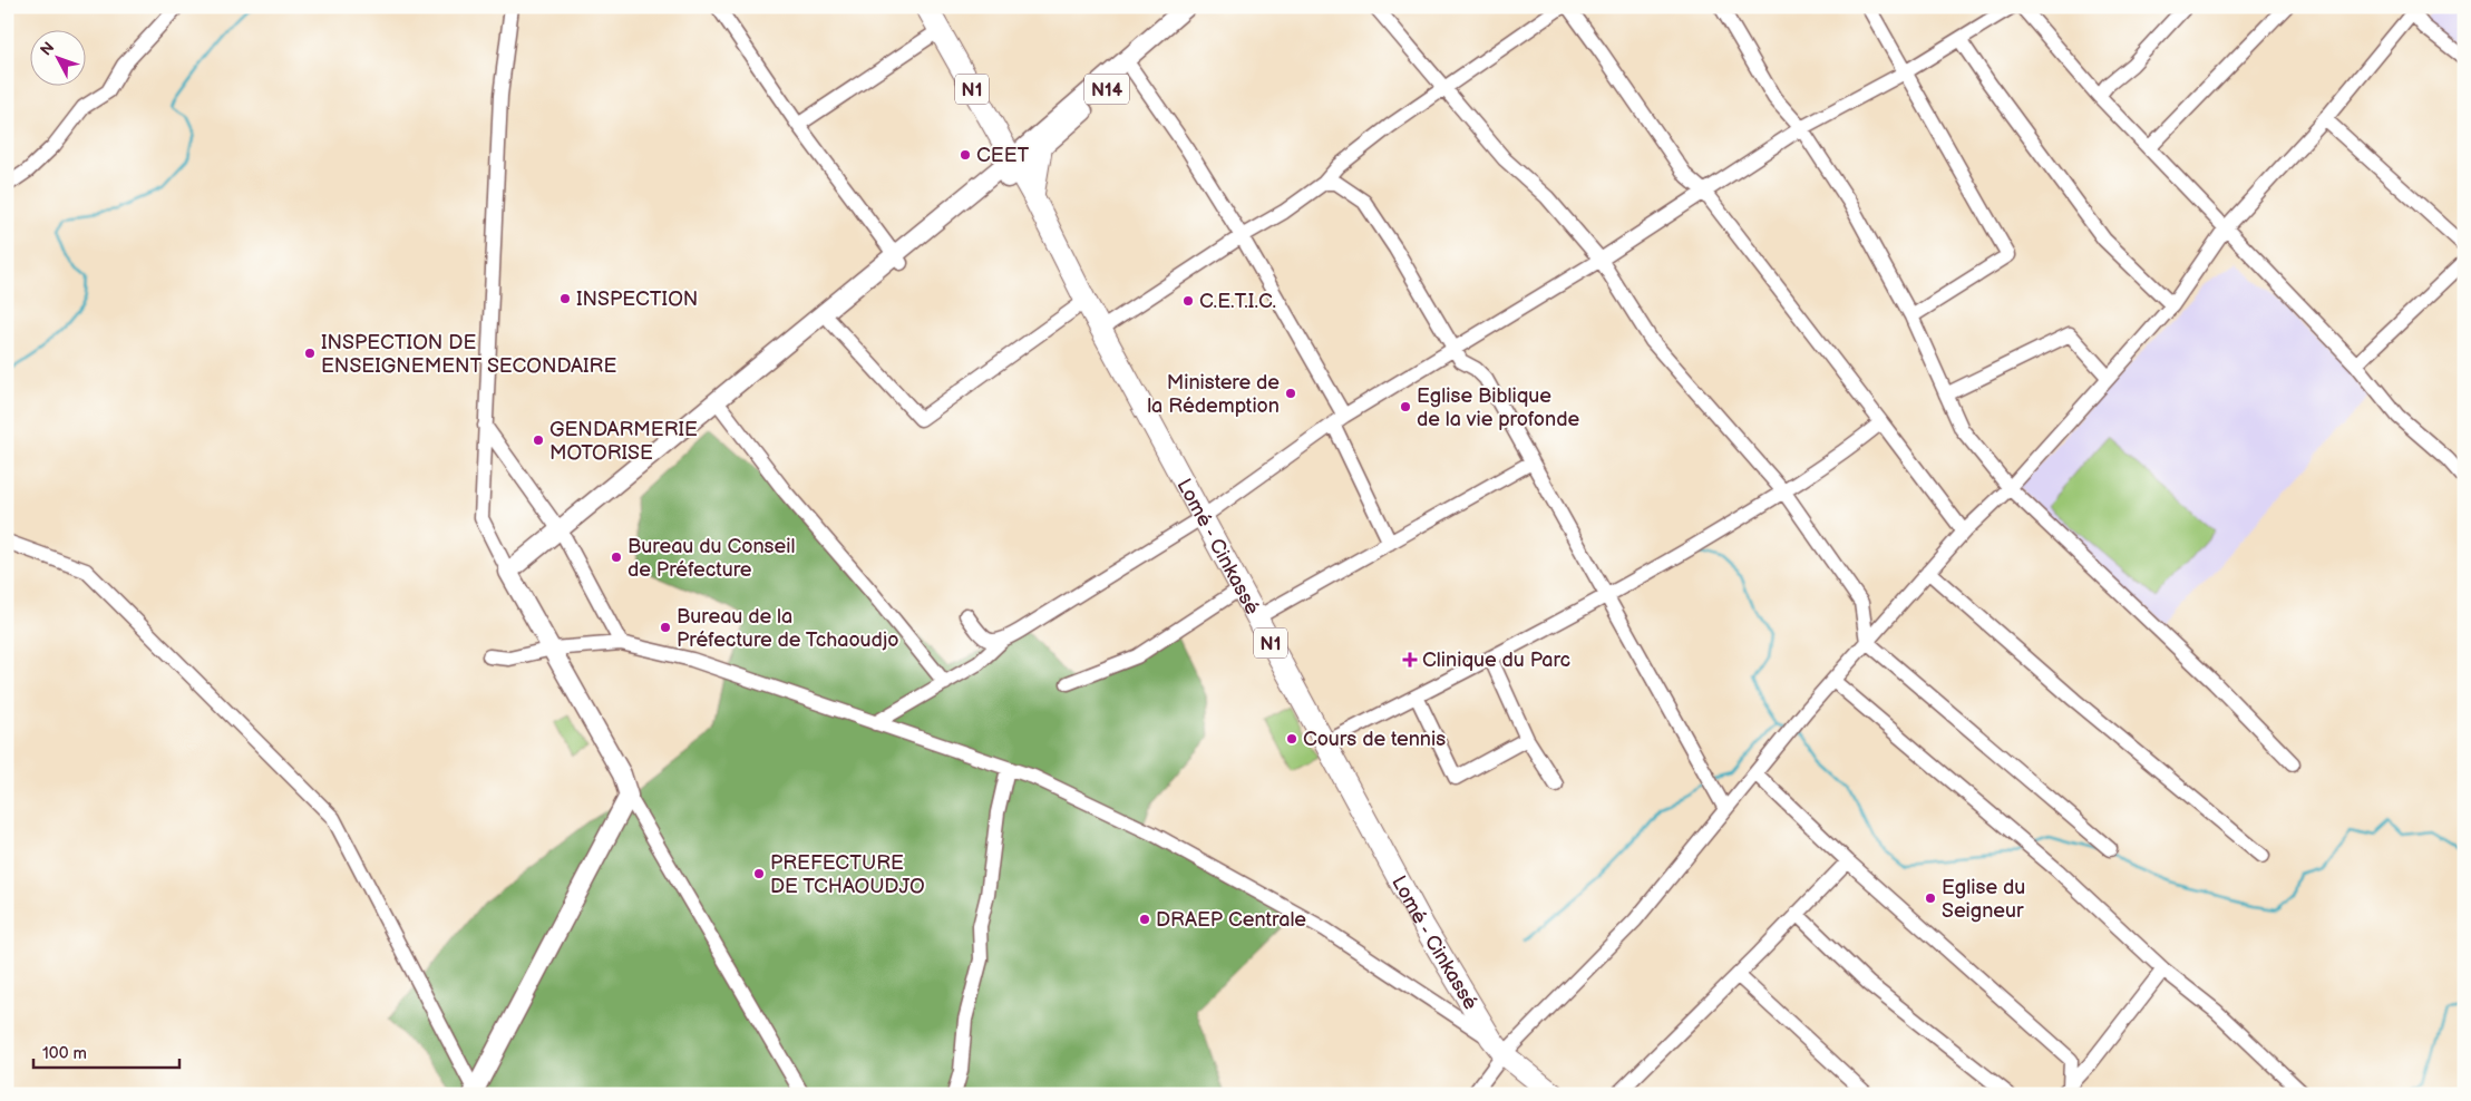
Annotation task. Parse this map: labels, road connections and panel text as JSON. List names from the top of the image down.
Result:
{
  "streets": {
    "highway": ["N1", "Lomé - Cinkassé"],
    "main road": ["N14"]
  },
  "crossings": [
    ["N14", "Lomé - Cinkassé"]
  ],
  "places": {
    "other": [
      "CEET",
      "INSPECTION",
      "C.E.T.I.C.",
      "INSPECTION DE ENSEIGNEMENT SECONDAIRE",
      "Ministere de la Rédemption",
      "Eglise Biblique de la vie profonde",
      "GENDARMERIE MOTORISE",
      "Bureau du Conseil de Préfecture",
      "Bureau de la Préfecture de Tchaoudjo",
      "Cours de tennis",
      "PREFECTURE DE TCHAOUDJO",
      "Eglise du Seigneur",
      "DRAEP Centrale"
    ],
    "health": ["Clinique du Parc"]
  },
  "scale_bar": "100 m",
  "north": "top left"
}
